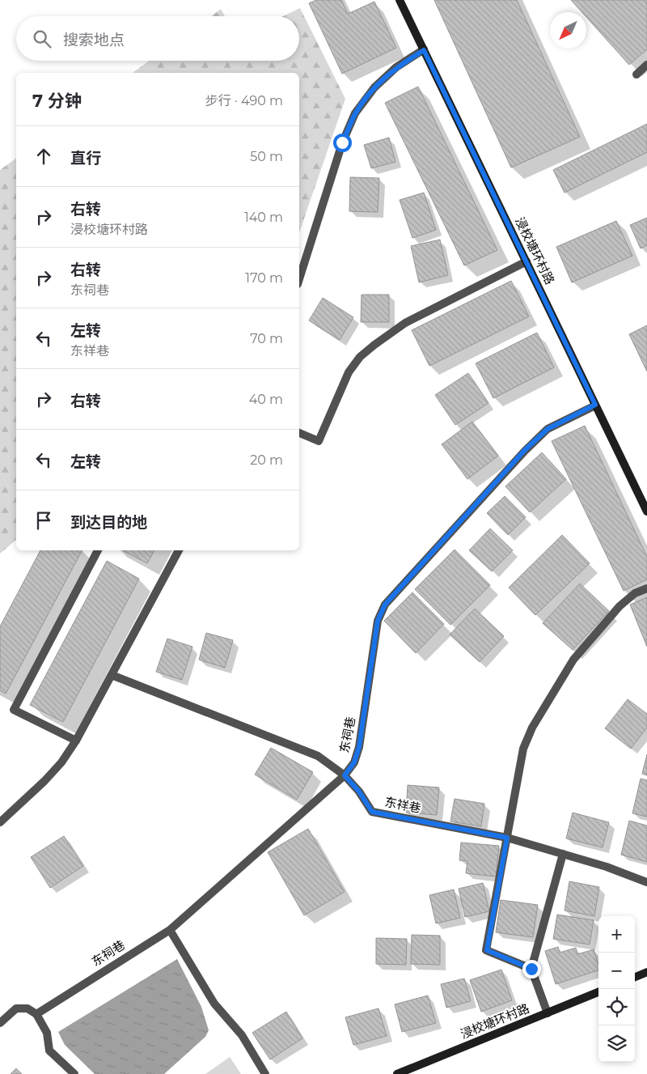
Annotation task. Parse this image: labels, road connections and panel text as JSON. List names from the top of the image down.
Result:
{
  "streets": {
    "street": ["浸校塘环村路", "东祠巷", "东祥巷"]
  },
  "crossings": [
    ["浸校塘环村路", "东祠巷"],
    ["东祠巷", "东祥巷"]
  ],
  "north": "bottom left",
  "page": {
    "search": "搜索地点",
    "heading": ["7 分钟", "步行 · 490 m"],
    "list": [
      ["直行", "50 m"],
      ["右转", "浸校塘环村路", "140 m"],
      ["右转", "东祠巷", "170 m"],
      ["左转", "东祥巷", "70 m"],
      ["右转", "40 m"],
      ["左转", "20 m"],
      "到达目的地"
    ],
    "map_buttons": ["+", "−"]
  }
}
